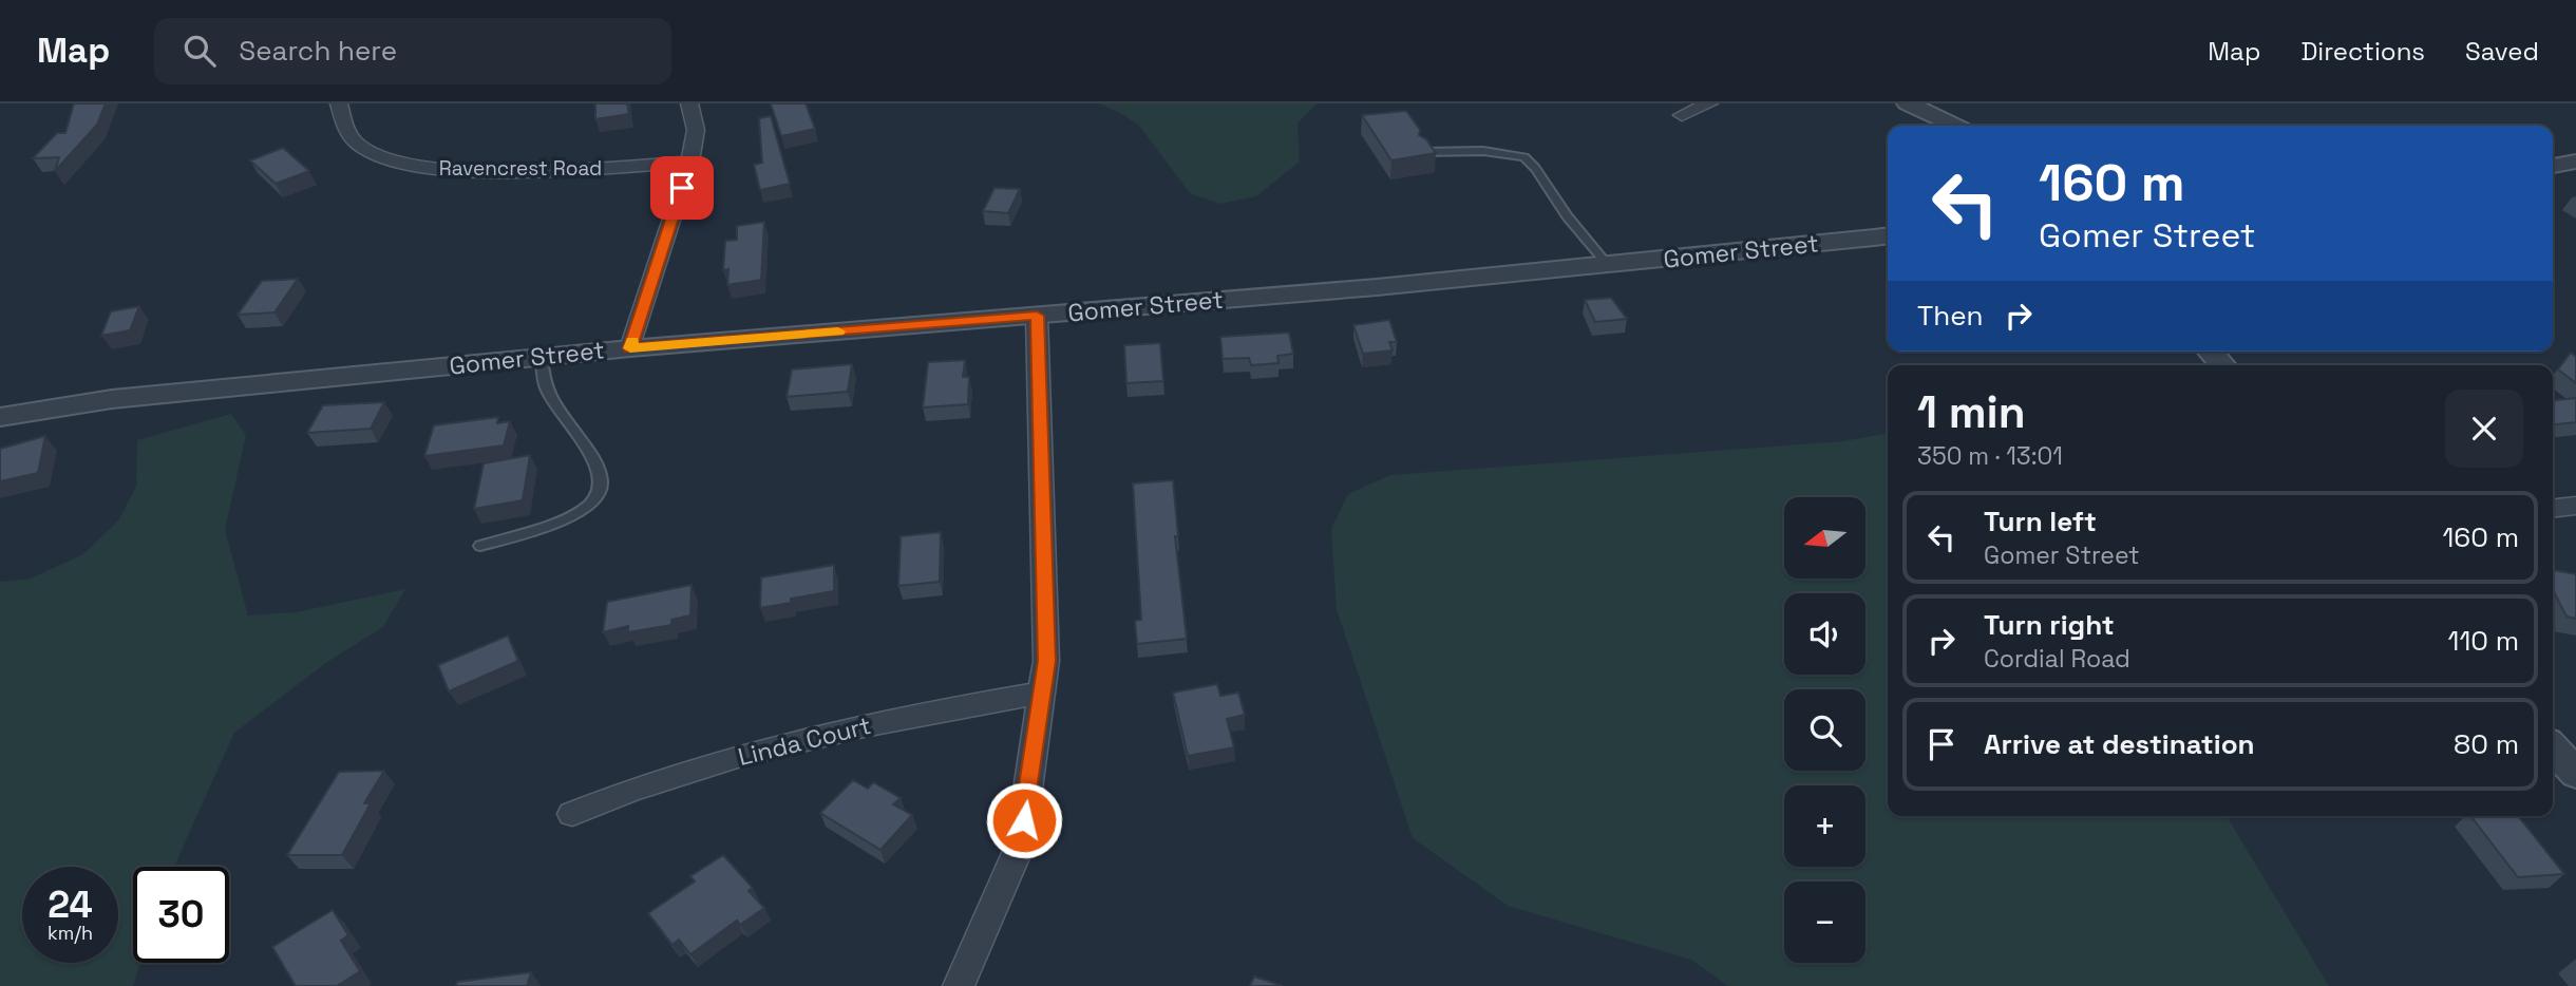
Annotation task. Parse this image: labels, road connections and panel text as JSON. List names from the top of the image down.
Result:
{
  "streets": {
    "street": ["Ravencrest Road", "Gomer Street", "Linda Court"]
  },
  "north": "left",
  "page": {
    "header": "Map",
    "search": "Search here",
    "nav": ["Map", "Directions", "Saved"],
    "turn": ["160 m", "Gomer Street"],
    "then": "Then",
    "heading": ["1 min", "350 m · 13:01"],
    "list": [
      {
        "name": "Turn left",
        "note": "Gomer Street",
        "value": "160 m"
      },
      {
        "name": "Turn right",
        "note": "Cordial Road",
        "value": "110 m"
      },
      {
        "name": "Arrive at destination",
        "value": "80 m"
      }
    ],
    "map_buttons": ["+", "−"],
    "speed": "24 km/h",
    "limit": "30"
  }
}
